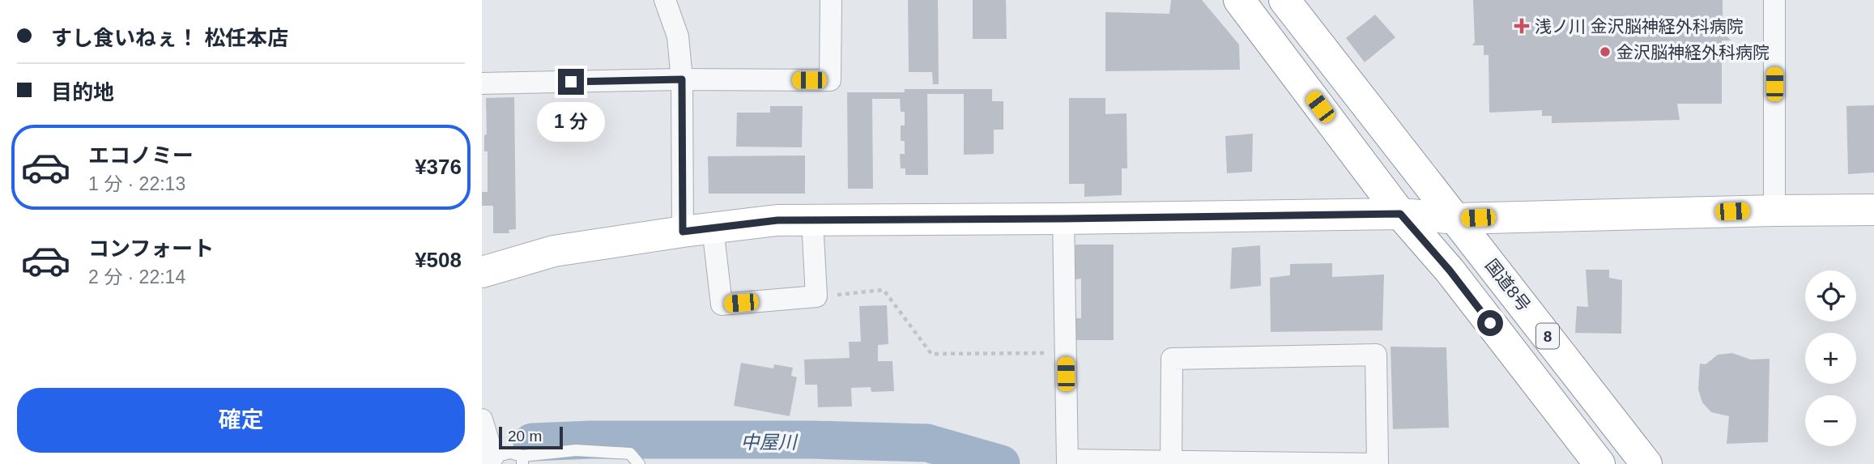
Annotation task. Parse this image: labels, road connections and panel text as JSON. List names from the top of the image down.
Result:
{
  "streets": {
    "main road": ["国道8号", "8"]
  },
  "water": ["中屋川"],
  "places": {
    "health": ["浅ノ川 金沢脳神経外科病院"],
    "other": ["金沢脳神経外科病院"]
  },
  "scale_bar": "20 m",
  "page": {
    "banner": ["すし食いねぇ！ 松任本店", "目的地"],
    "bubble": "1 分",
    "list": [
      {
        "name": "エコノミー",
        "note": "1 分 · 22:13",
        "value": "¥376"
      },
      {
        "name": "コンフォート",
        "note": "2 分 · 22:14",
        "value": "¥508"
      }
    ],
    "map_buttons": ["+", "−"],
    "buttons": "確定",
    "scale": "20 m"
  }
}
